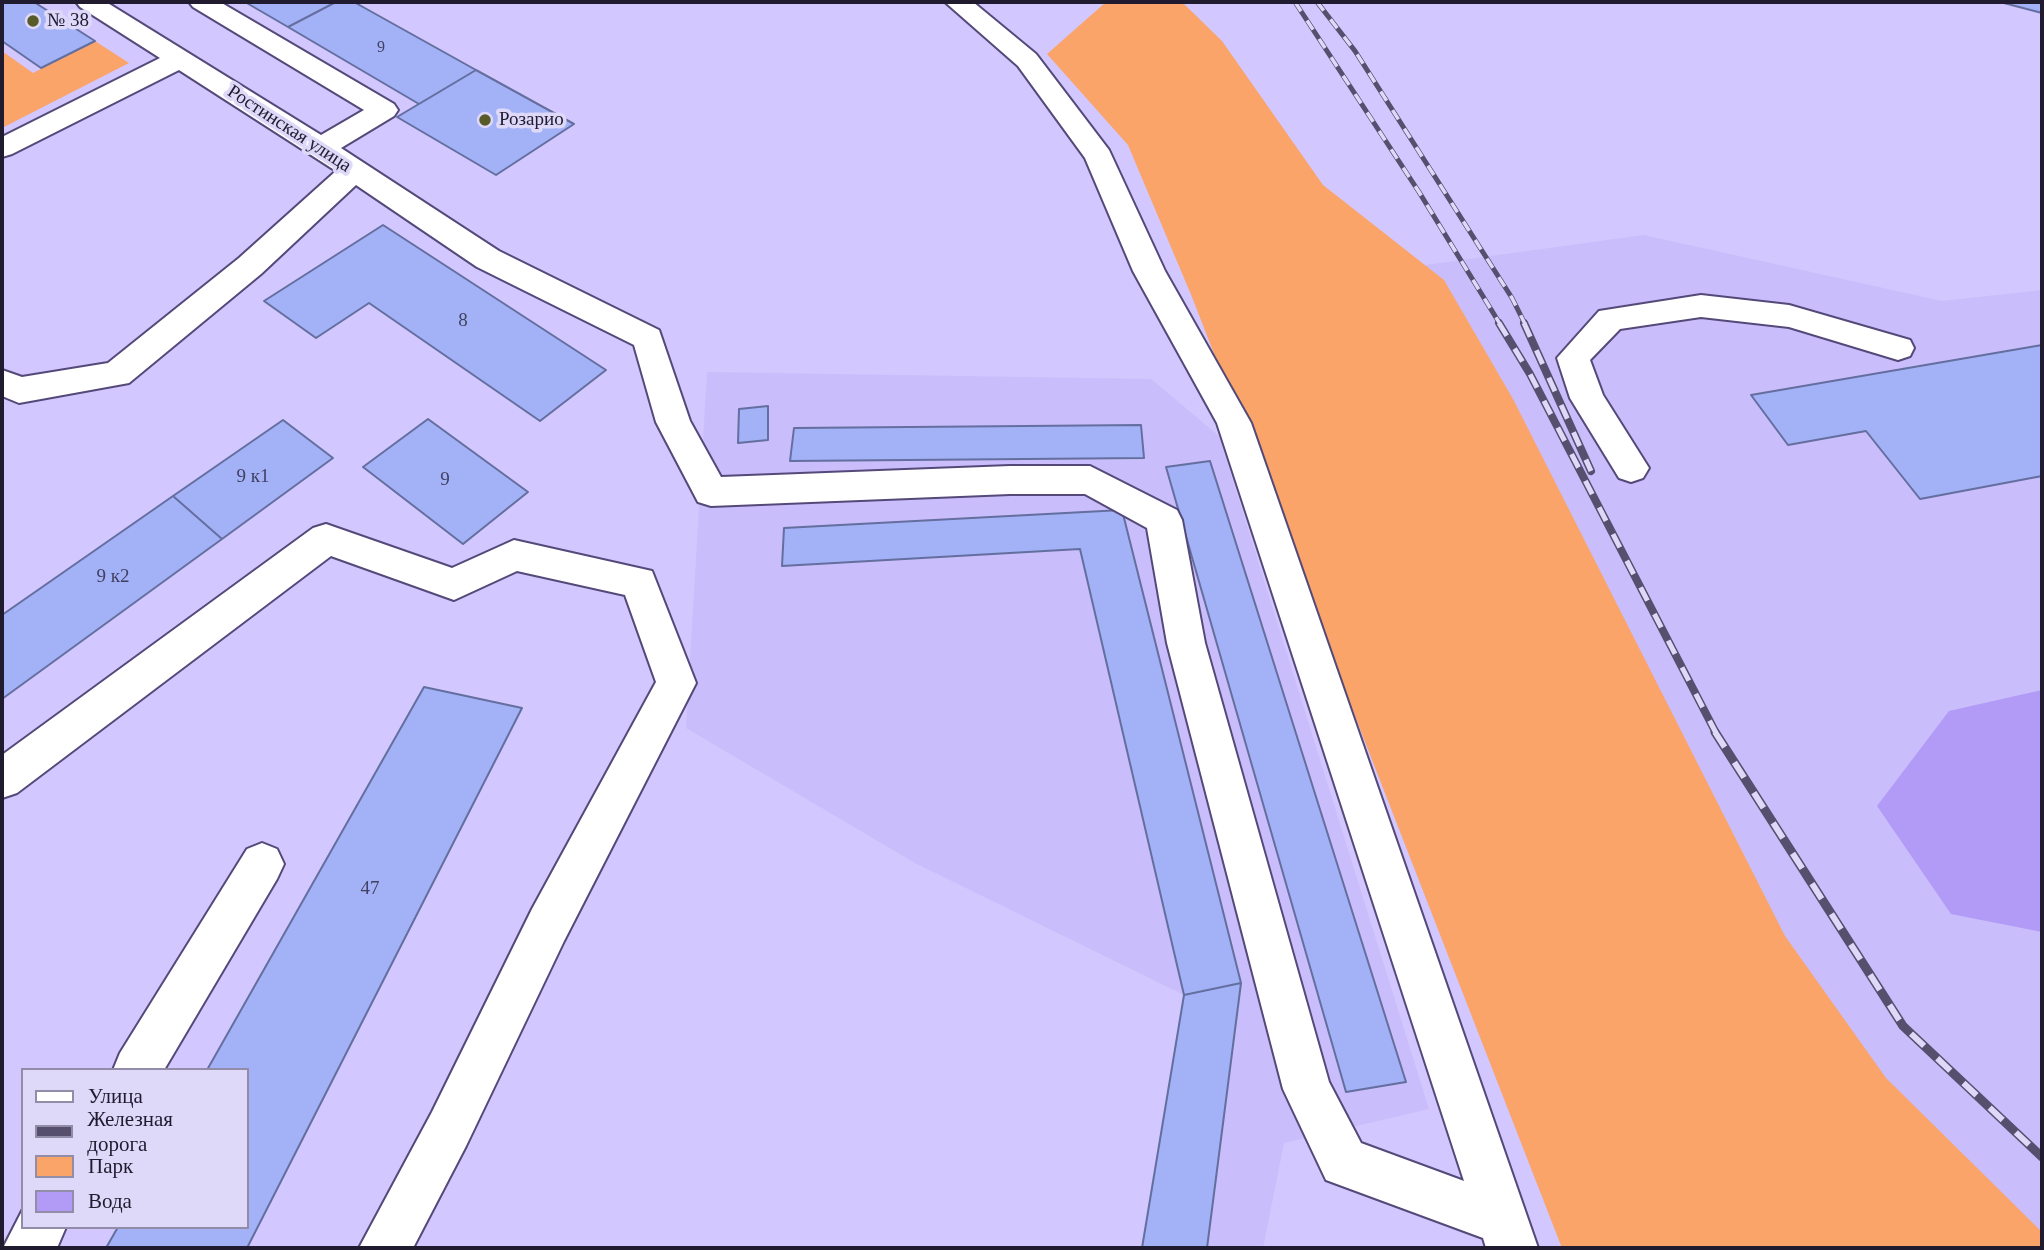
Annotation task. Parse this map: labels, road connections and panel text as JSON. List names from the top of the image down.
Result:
{
  "streets": {
    "street": ["Ростинская улица"]
  },
  "places": ["№ 38", "Розарио"],
  "house_numbers": [
    "9",
    "8",
    "9 к1",
    "9",
    "9 к2",
    "47"
  ],
  "legend": [
    "Улица",
    "Железная дорога",
    "Парк",
    "Вода"
  ]
}
